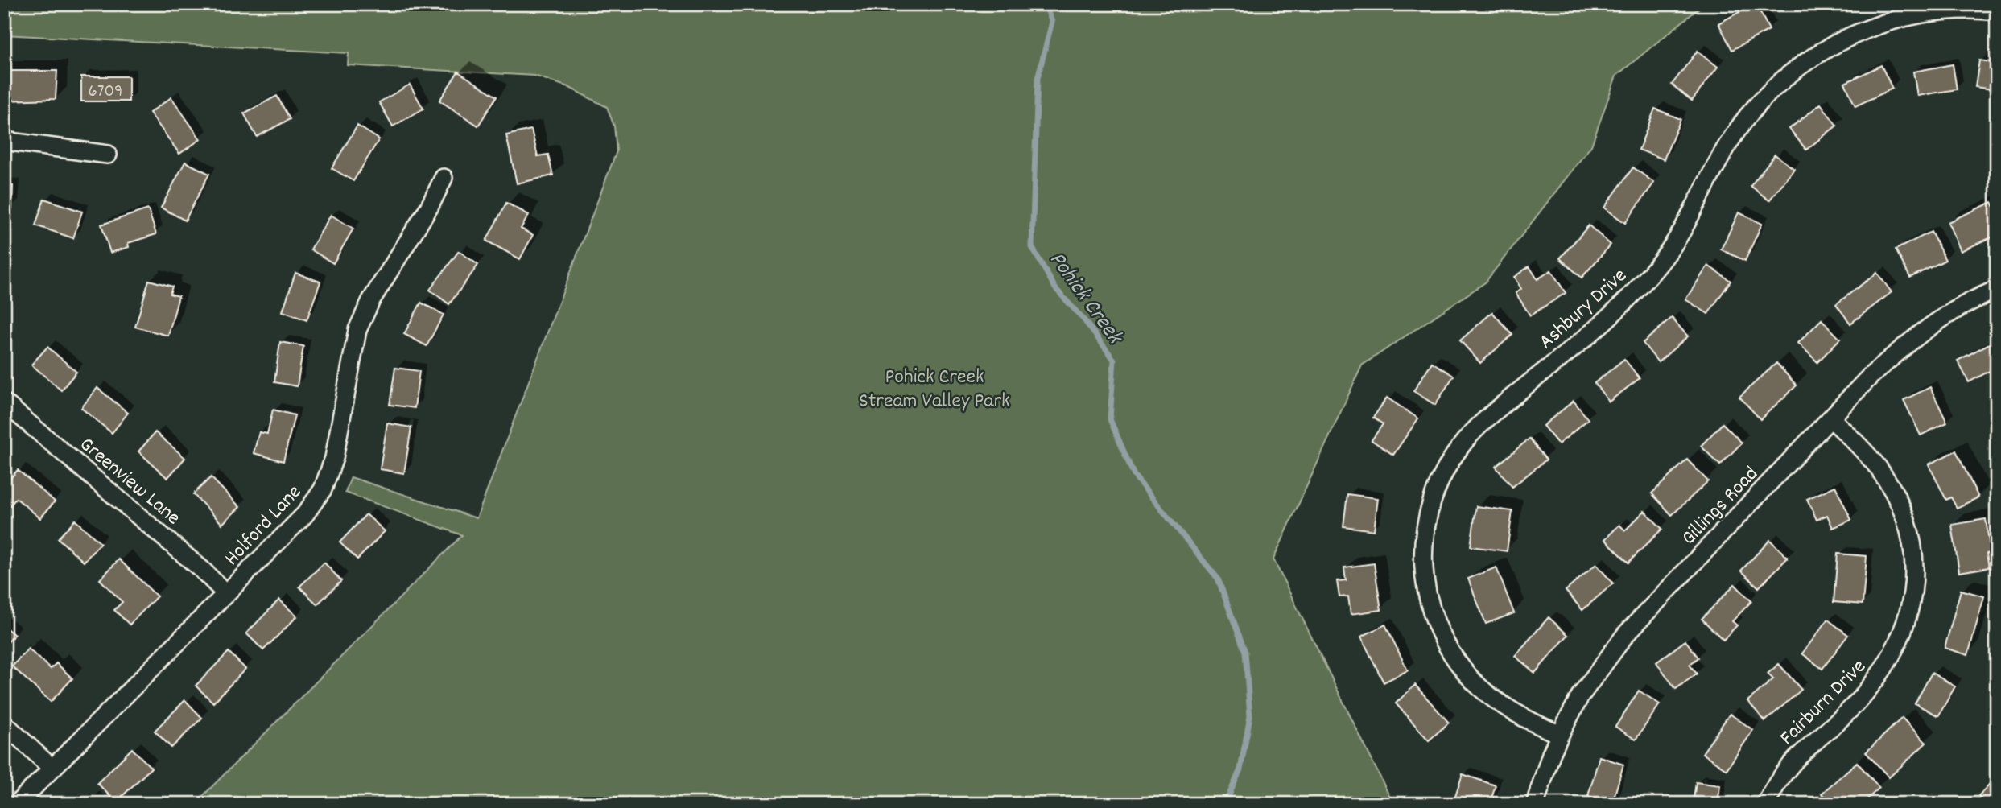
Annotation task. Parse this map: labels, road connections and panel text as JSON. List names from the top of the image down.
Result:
{
  "streets": {
    "street": [
      "Ashbury Drive",
      "Greenview Lane",
      "Gillings Road",
      "Holford Lane",
      "Fairburn Drive"
    ]
  },
  "crossings": [
    ["Ashbury Drive", "Gillings Road"],
    ["Greenview Lane", "Holford Lane"],
    ["Gillings Road", "Fairburn Drive"]
  ],
  "water": ["Pohick Creek"],
  "parks": ["Pohick Creek Stream Valley Park"],
  "house_numbers": ["6709"]
}
